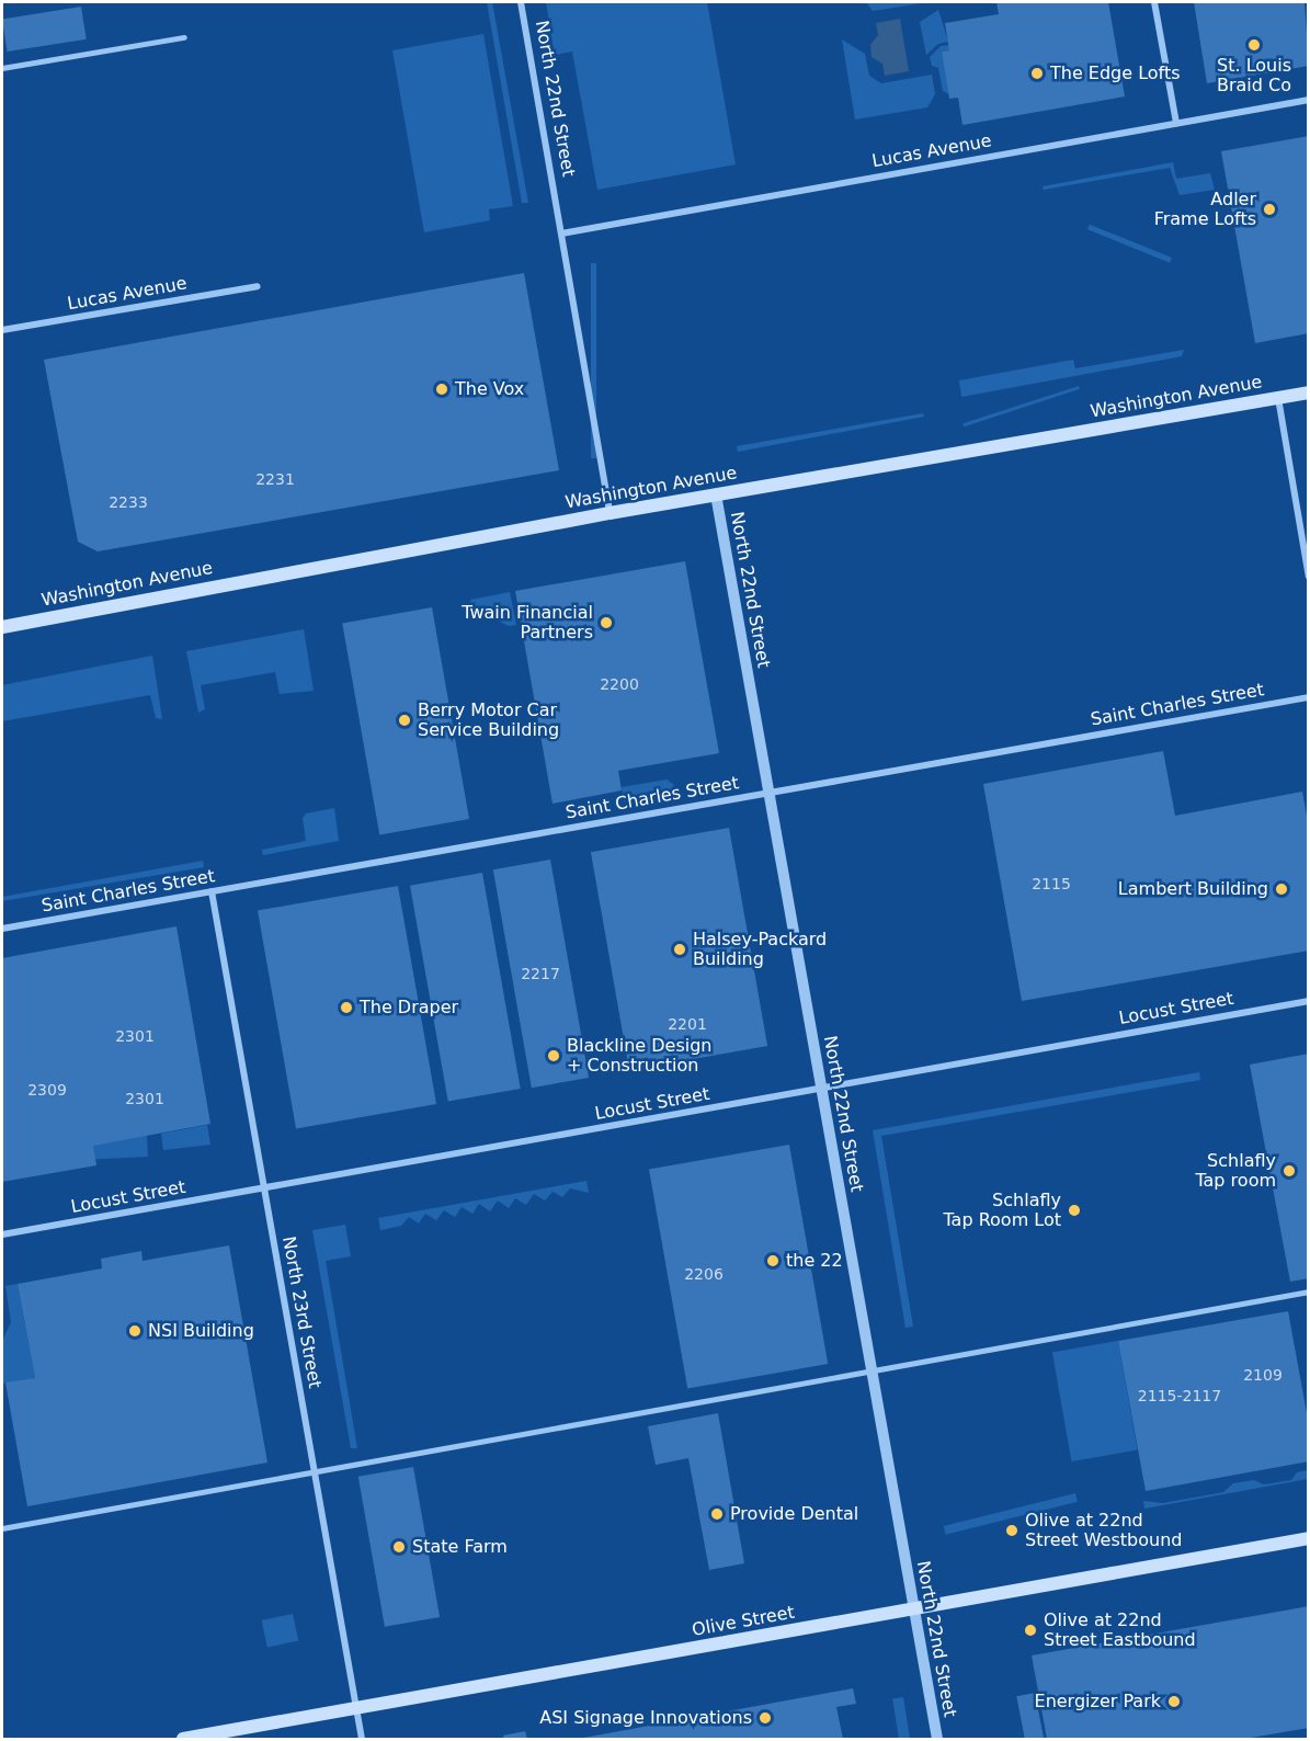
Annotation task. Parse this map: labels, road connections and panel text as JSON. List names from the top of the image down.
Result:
{
  "streets": {
    "main road": ["Washington Avenue", "Olive Street"],
    "street": [
      "North 22nd Street",
      "Lucas Avenue",
      "Saint Charles Street",
      "Locust Street",
      "North 23rd Street"
    ]
  },
  "crossings": [
    ["North 22nd Street", "Lucas Avenue"],
    ["North 22nd Street", "Washington Avenue"],
    ["North 22nd Street", "Saint Charles Street"],
    ["North 22nd Street", "Locust Street"],
    ["North 22nd Street", "Olive Street"],
    ["Saint Charles Street", "North 23rd Street"],
    ["Locust Street", "North 23rd Street"],
    ["North 23rd Street", "Olive Street"]
  ],
  "places": [
    "St. Louis Braid Co",
    "The Edge Lofts",
    "Adler Frame Lofts",
    "The Vox",
    "Twain Financial Partners",
    "Berry Motor Car Service Building",
    "Lambert Building",
    "Halsey-Packard Building",
    "The Draper",
    "Blackline Design + Construction",
    "Schlafly Tap room",
    "Schlafly Tap Room Lot",
    "the 22",
    "NSI Building",
    "Provide Dental",
    "Olive at 22nd Street Westbound",
    "State Farm",
    "Olive at 22nd Street Eastbound",
    "Energizer Park",
    "ASI Signage Innovations"
  ],
  "house_numbers": [
    "2231",
    "2233",
    "2200",
    "2115",
    "2217",
    "2201",
    "2301",
    "2309",
    "2301",
    "2206",
    "2109",
    "2115-2117"
  ]
}
